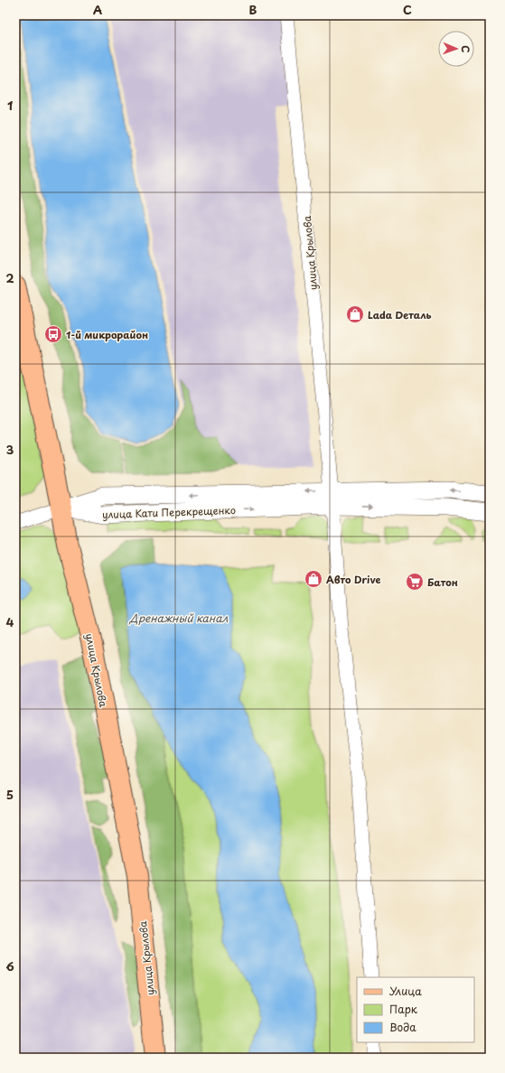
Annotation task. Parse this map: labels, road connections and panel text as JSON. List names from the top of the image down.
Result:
{
  "streets": {
    "main road": ["улица Крылова"],
    "street": ["улица Кати Перекрещенко"]
  },
  "crossings": [
    ["улица Крылова", "улица Кати Перекрещенко"]
  ],
  "water": ["Дренажный канал"],
  "places": {
    "shop": ["Lada Dеталь", "Авто Drive"],
    "bus stop": ["1-й микрорайон"],
    "supermarket": ["Батон"]
  },
  "legend": ["Улица", "Парк", "Вода"],
  "north": "right",
  "grid": {
    "columns": ["A", "B", "C"],
    "rows": [
      "1",
      "2",
      "3",
      "4",
      "5",
      "6"
    ]
  }
}
